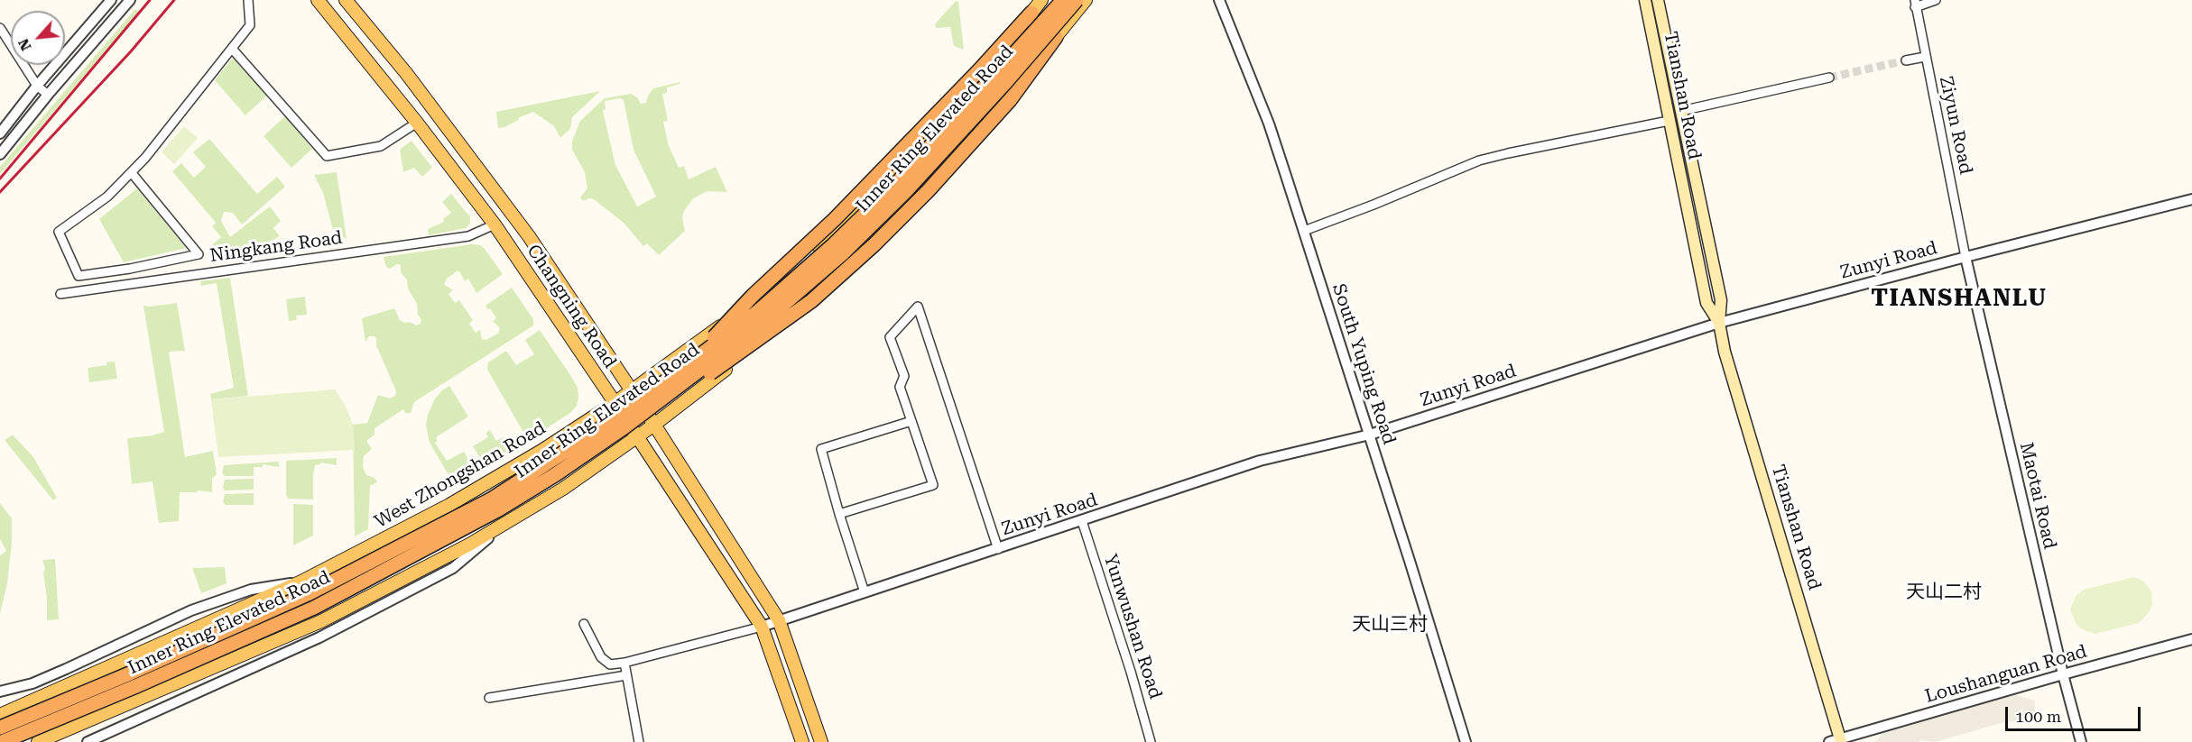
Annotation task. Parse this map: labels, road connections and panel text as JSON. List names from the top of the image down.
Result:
{
  "streets": {
    "highway": ["Inner Ring Elevated Road"],
    "main road": ["Tianshan Road", "Changning Road", "West Zhongshan Road"],
    "street": [
      "Ziyun Road",
      "Ningkang Road",
      "Zunyi Road",
      "South Yuping Road",
      "Maotai Road",
      "Yunwushan Road",
      "Loushanguan Road"
    ]
  },
  "crossings": [
    ["Tianshan Road", "Zunyi Road"],
    ["Tianshan Road", "Loushanguan Road"],
    ["Ziyun Road", "Zunyi Road"],
    ["Ziyun Road", "Maotai Road"],
    ["Ningkang Road", "Changning Road"],
    ["Zunyi Road", "Changning Road"],
    ["Zunyi Road", "South Yuping Road"],
    ["Zunyi Road", "Maotai Road"],
    ["Zunyi Road", "Yunwushan Road"],
    ["Changning Road", "West Zhongshan Road"],
    ["Maotai Road", "Loushanguan Road"]
  ],
  "districts": ["TIANSHANLU", "天山二村", "天山三村"],
  "scale_bar": "100 m",
  "north": "bottom left"
}
